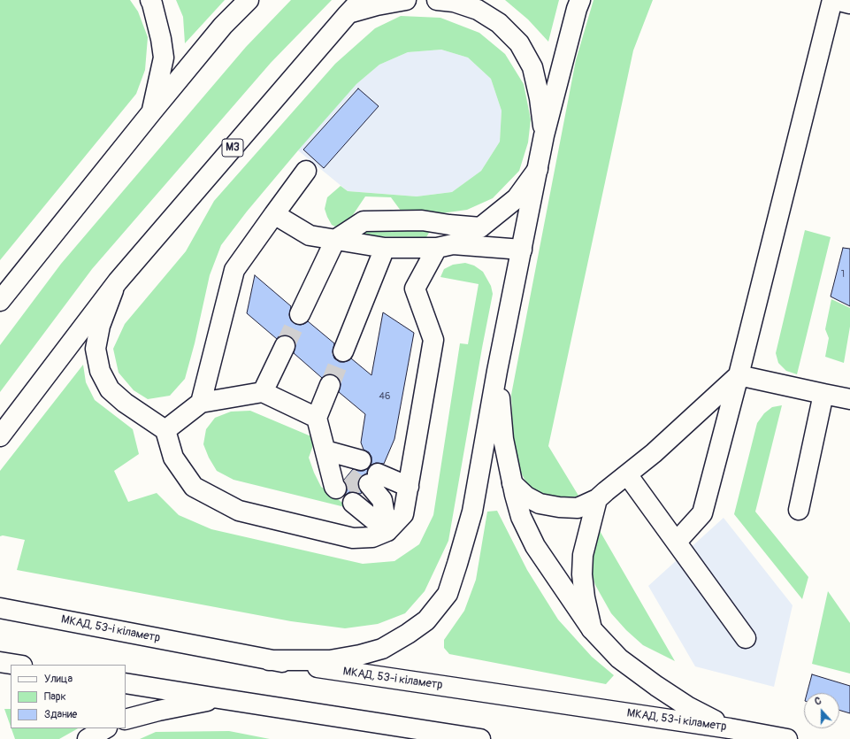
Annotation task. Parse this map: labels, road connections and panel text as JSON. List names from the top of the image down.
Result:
{
  "streets": {
    "main road": ["М3", "МКАД, 53-і кіламетр"]
  },
  "house_numbers": ["1", "46"],
  "legend": ["Улица", "Парк", "Здание"],
  "north": "top"
}
